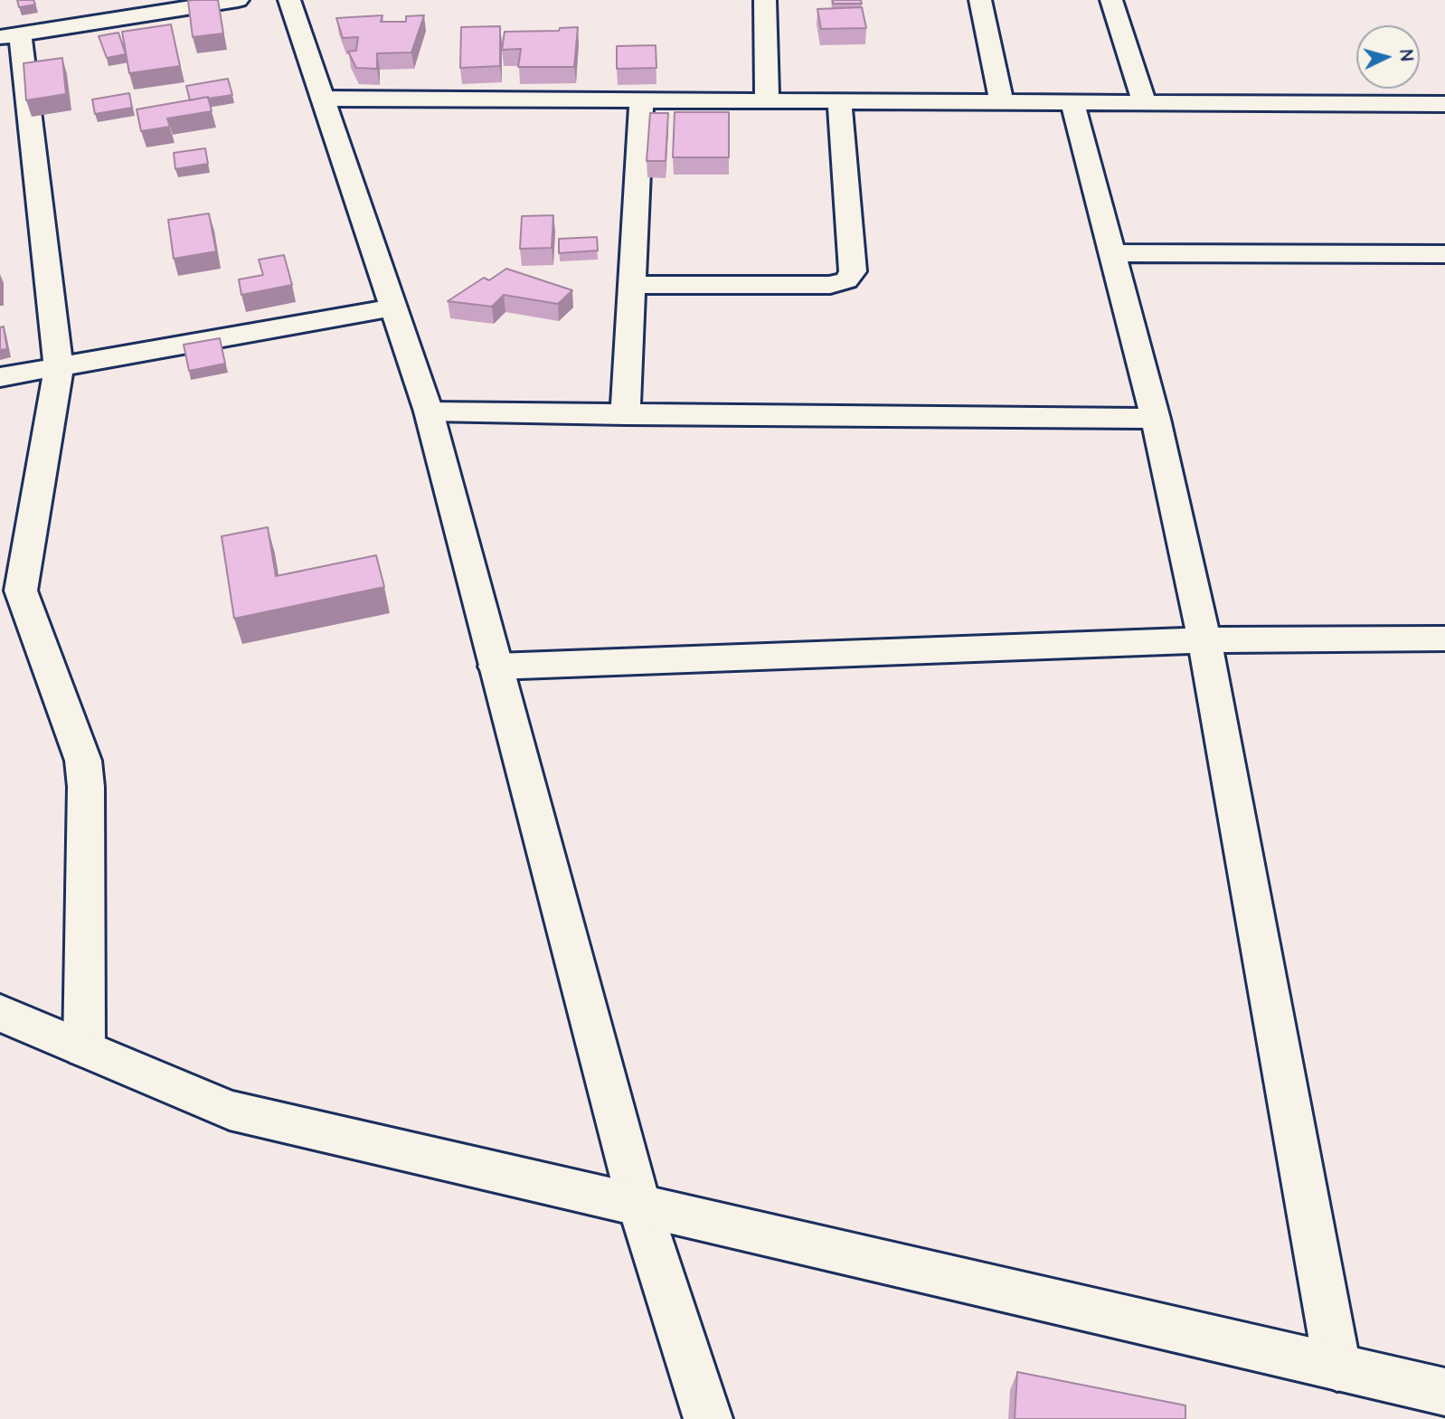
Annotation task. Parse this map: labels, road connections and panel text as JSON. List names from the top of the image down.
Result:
{
  "north": "right"
}
